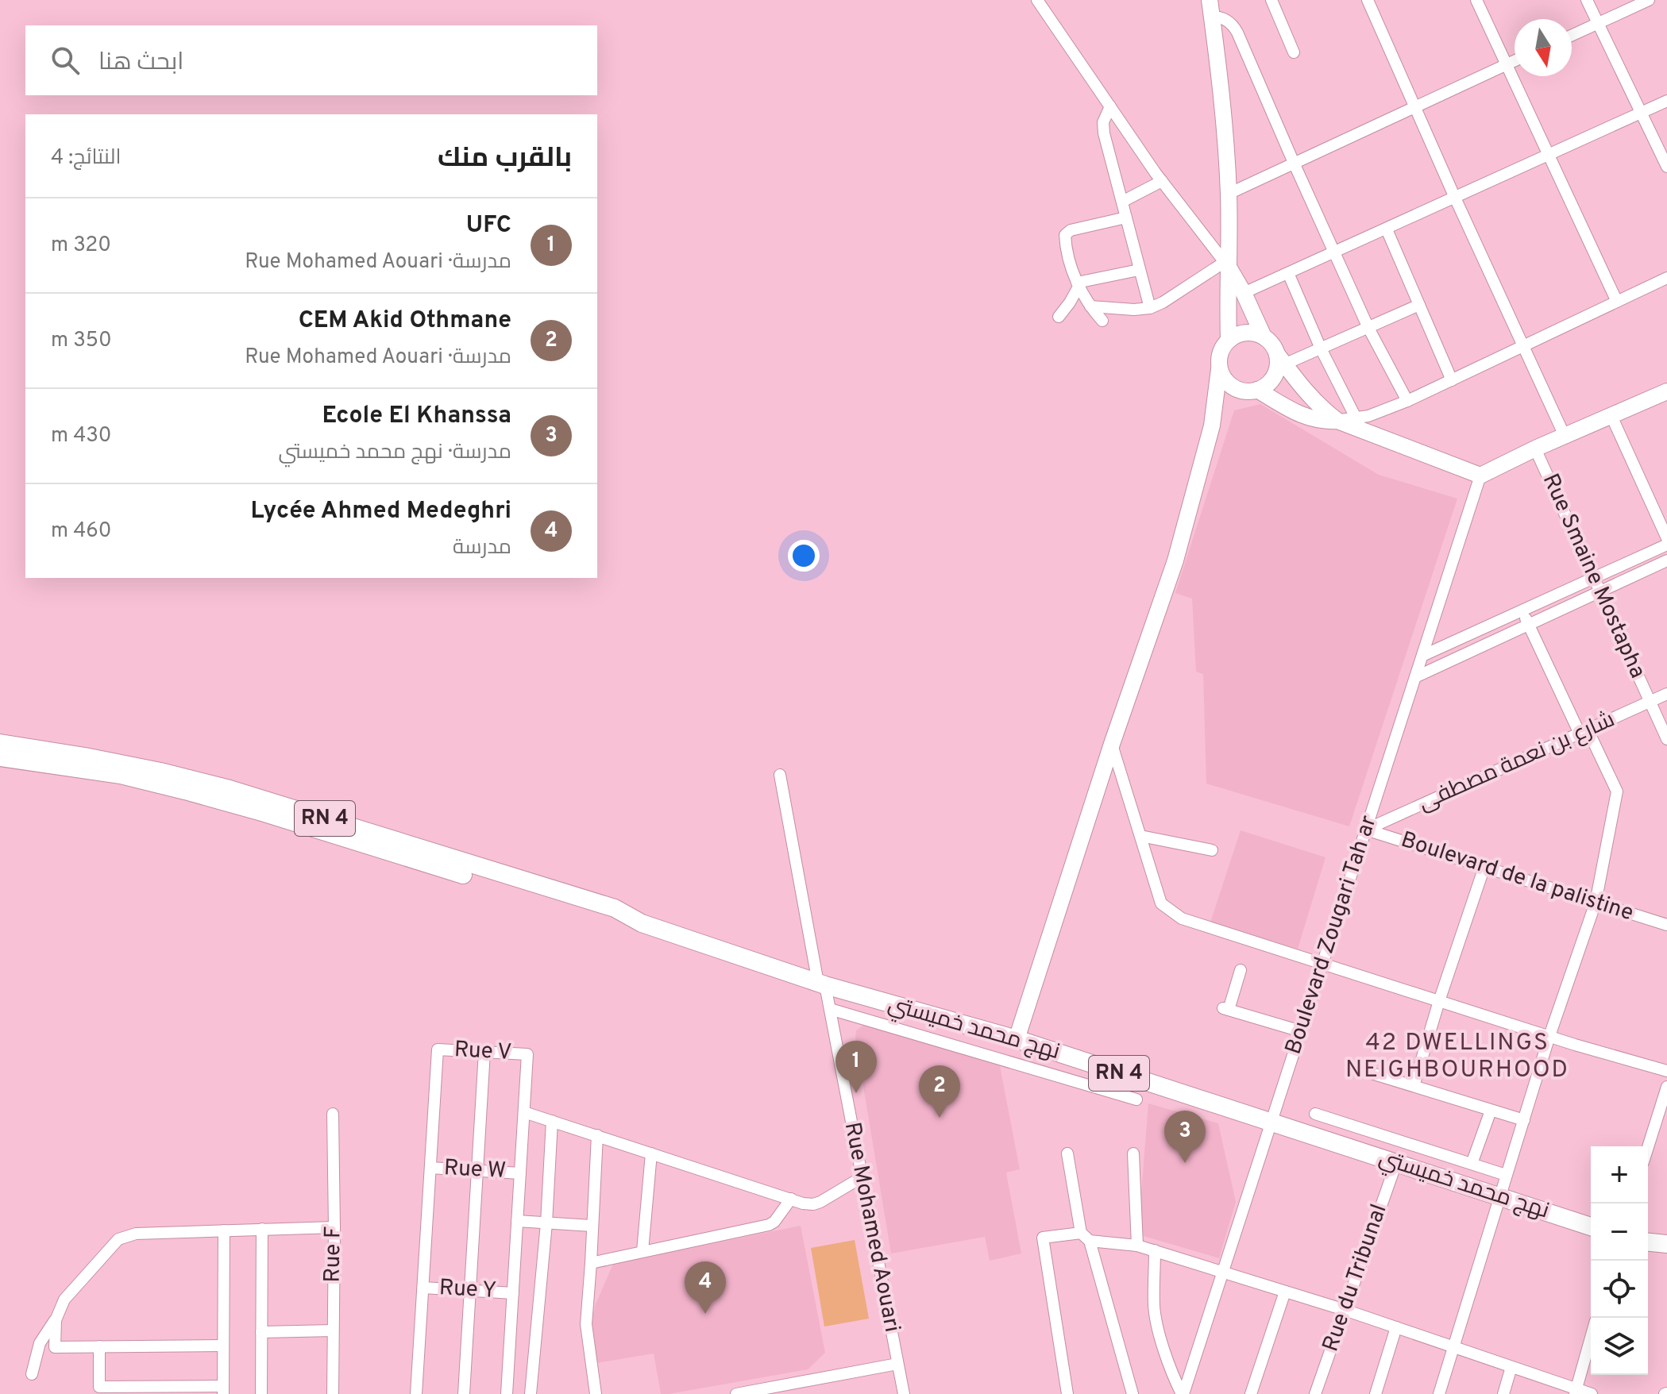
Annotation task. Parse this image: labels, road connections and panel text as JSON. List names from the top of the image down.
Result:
{
  "streets": {
    "main road": ["RN 4", "نهج محمد خميستي"],
    "street": [
      "Rue Smaine Mostapha",
      "شارع بن نعمة مصطفى",
      "Boulevard de la palistine",
      "Boulevard Zougari Tah ar",
      "Rue V",
      "Rue W",
      "Rue Mohamed Aouari",
      "Rue F",
      "Rue du Tribunal",
      "Rue Y"
    ]
  },
  "crossings": [
    ["Rue Smaine Mostapha", "شارع بن نعمة مصطفى"],
    ["شارع بن نعمة مصطفى", "Boulevard de la palistine"],
    ["شارع بن نعمة مصطفى", "Boulevard Zougari Tah ar"],
    ["RN 4", "نهج محمد خميستي"],
    ["Boulevard de la palistine", "Boulevard Zougari Tah ar"],
    ["Boulevard Zougari Tah ar", "نهج محمد خميستي"],
    ["نهج محمد خميستي", "Rue Mohamed Aouari"],
    ["نهج محمد خميستي", "Rue du Tribunal"],
    ["Rue V", "Rue W"]
  ],
  "districts": ["42 DWELLINGS NEIGHBOURHOOD"],
  "north": "bottom",
  "page": {
    "search": "ابحث هنا",
    "heading": ["بالقرب منك", "النتائج: 4"],
    "list": [
      {
        "mark": "1",
        "name": "UFC",
        "note": "مدرسة · Rue Mohamed Aouari",
        "value": "320 m"
      },
      {
        "mark": "2",
        "name": "CEM Akid Othmane",
        "note": "مدرسة · Rue Mohamed Aouari",
        "value": "350 m"
      },
      {
        "mark": "3",
        "name": "Ecole El Khanssa",
        "note": "مدرسة · نهج محمد خميستي",
        "value": "430 m"
      },
      {
        "mark": "4",
        "name": "Lycée Ahmed Medeghri",
        "note": "مدرسة",
        "value": "460 m"
      }
    ],
    "pins": [
      "1",
      "2",
      "3",
      "4"
    ],
    "map_buttons": ["+", "−"]
  }
}
